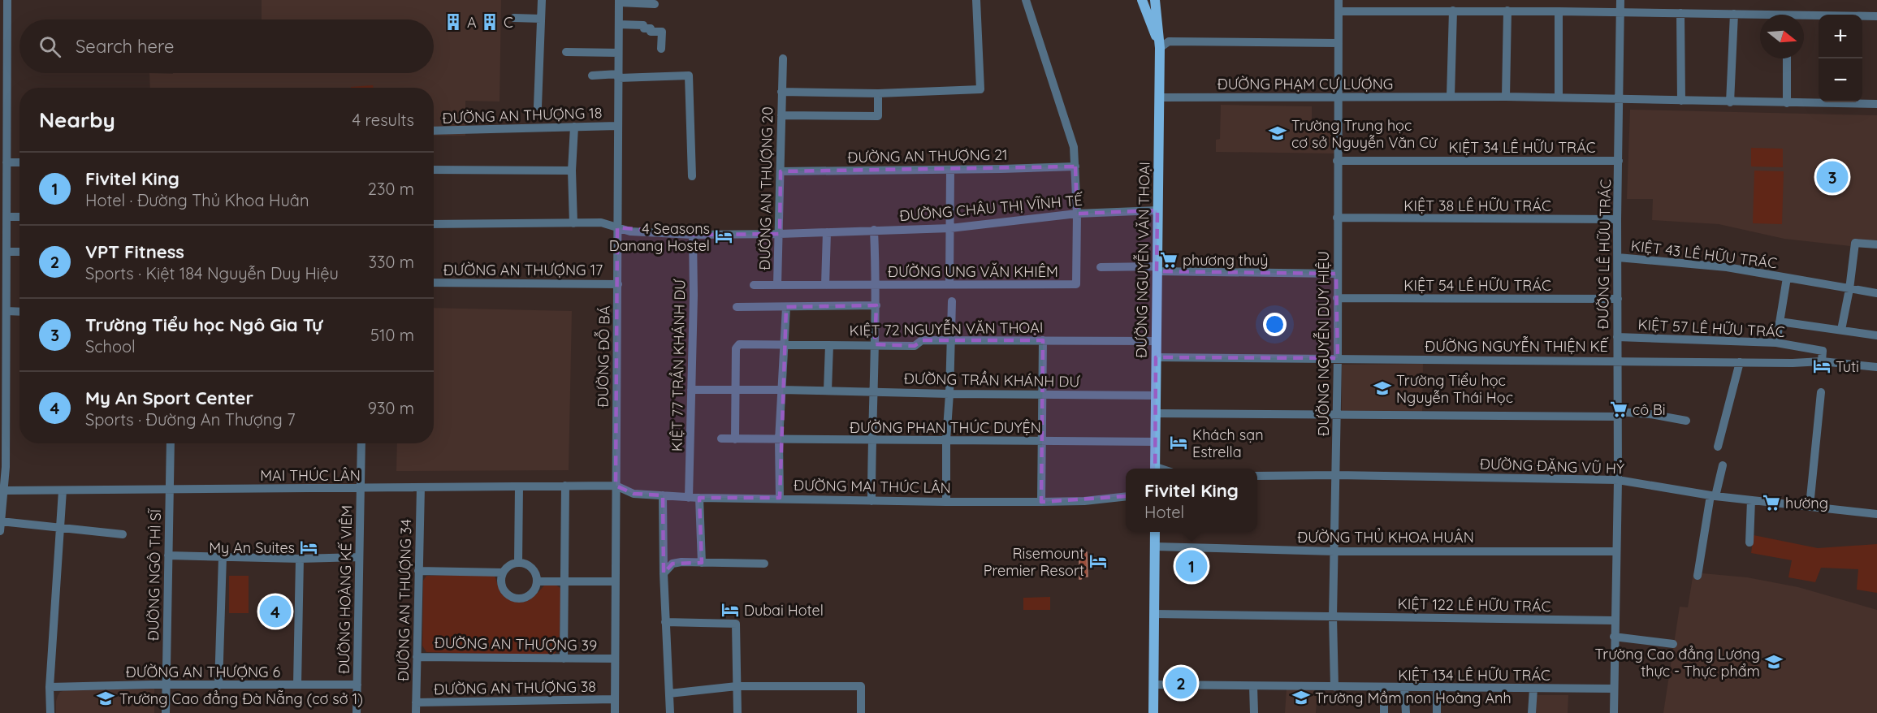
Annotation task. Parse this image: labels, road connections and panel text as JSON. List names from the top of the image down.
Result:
{
  "streets": {
    "main road": ["ĐƯỜNG NGUYỄN VĂN THOẠI"],
    "street": [
      "ĐƯỜNG PHẠM CỰ LƯỢNG",
      "ĐƯỜNG AN THƯỢNG 18",
      "KIỆT 34 LÊ HỮU TRÁC",
      "ĐƯỜNG AN THƯỢNG 21",
      "ĐƯỜNG AN THƯỢNG 20",
      "KIỆT 38 LÊ HỮU TRÁC",
      "ĐƯỜNG CHÂU THỊ VĨNH TẾ",
      "ĐƯỜNG LÊ HỮU TRÁC",
      "KIỆT 43 LÊ HỮU TRÁC",
      "ĐƯỜNG AN THƯỢNG 17",
      "ĐƯỜNG UNG VĂN KHIÊM",
      "KIỆT 54 LÊ HỮU TRÁC",
      "KIỆT 57 LÊ HỮU TRÁC",
      "KIỆT 72 NGUYỄN VĂN THOẠI",
      "ĐƯỜNG NGUYỄN DUY HIỆU",
      "ĐƯỜNG NGUYỄN THIỆN KẾ",
      "ĐƯỜNG ĐỖ BÁ",
      "KIỆT 77 TRẦN KHÁNH DƯ",
      "ĐƯỜNG TRẦN KHÁNH DƯ",
      "ĐƯỜNG PHAN THÚC DUYỆN",
      "ĐƯỜNG ĐẶNG VŨ HỶ",
      "MAI THÚC LÂN",
      "ĐƯỜNG MAI THÚC LÂN",
      "ĐƯỜNG THỦ KHOA HUÂN",
      "ĐƯỜNG NGÔ THÌ SĨ",
      "ĐƯỜNG HOÀNG KẾ VIÊM",
      "ĐƯỜNG AN THƯỢNG 34",
      "KIỆT 122 LÊ HỮU TRÁC",
      "ĐƯỜNG AN THƯỢNG 39",
      "ĐƯỜNG AN THƯỢNG 6",
      "KIỆT 134 LÊ HỮU TRÁC",
      "ĐƯỜNG AN THƯỢNG 38"
    ]
  },
  "crossings": [
    ["ĐƯỜNG PHẠM CỰ LƯỢNG", "ĐƯỜNG LÊ HỮU TRÁC"],
    ["ĐƯỜNG PHẠM CỰ LƯỢNG", "ĐƯỜNG NGUYỄN VĂN THOẠI"],
    ["ĐƯỜNG PHẠM CỰ LƯỢNG", "ĐƯỜNG NGUYỄN DUY HIỆU"],
    ["ĐƯỜNG AN THƯỢNG 18", "ĐƯỜNG ĐỖ BÁ"],
    ["KIỆT 34 LÊ HỮU TRÁC", "ĐƯỜNG LÊ HỮU TRÁC"],
    ["KIỆT 34 LÊ HỮU TRÁC", "ĐƯỜNG NGUYỄN DUY HIỆU"],
    ["ĐƯỜNG AN THƯỢNG 21", "ĐƯỜNG AN THƯỢNG 20"],
    ["ĐƯỜNG AN THƯỢNG 21", "ĐƯỜNG UNG VĂN KHIÊM"],
    ["ĐƯỜNG AN THƯỢNG 20", "ĐƯỜNG CHÂU THỊ VĨNH TẾ"],
    ["ĐƯỜNG AN THƯỢNG 20", "ĐƯỜNG UNG VĂN KHIÊM"],
    ["KIỆT 38 LÊ HỮU TRÁC", "ĐƯỜNG LÊ HỮU TRÁC"],
    ["KIỆT 38 LÊ HỮU TRÁC", "ĐƯỜNG NGUYỄN DUY HIỆU"],
    ["ĐƯỜNG CHÂU THỊ VĨNH TẾ", "ĐƯỜNG NGUYỄN VĂN THOẠI"],
    ["ĐƯỜNG CHÂU THỊ VĨNH TẾ", "ĐƯỜNG UNG VĂN KHIÊM"],
    ["ĐƯỜNG CHÂU THỊ VĨNH TẾ", "ĐƯỜNG ĐỖ BÁ"],
    ["ĐƯỜNG CHÂU THỊ VĨNH TẾ", "KIỆT 77 TRẦN KHÁNH DƯ"],
    ["ĐƯỜNG LÊ HỮU TRÁC", "KIỆT 43 LÊ HỮU TRÁC"],
    ["ĐƯỜNG LÊ HỮU TRÁC", "KIỆT 54 LÊ HỮU TRÁC"],
    ["ĐƯỜNG LÊ HỮU TRÁC", "KIỆT 57 LÊ HỮU TRÁC"],
    ["ĐƯỜNG LÊ HỮU TRÁC", "ĐƯỜNG NGUYỄN THIỆN KẾ"],
    ["ĐƯỜNG LÊ HỮU TRÁC", "ĐƯỜNG ĐẶNG VŨ HỶ"],
    ["ĐƯỜNG LÊ HỮU TRÁC", "ĐƯỜNG THỦ KHOA HUÂN"],
    ["ĐƯỜNG LÊ HỮU TRÁC", "KIỆT 122 LÊ HỮU TRÁC"],
    ["ĐƯỜNG LÊ HỮU TRÁC", "KIỆT 134 LÊ HỮU TRÁC"],
    ["KIỆT 43 LÊ HỮU TRÁC", "KIỆT 57 LÊ HỮU TRÁC"],
    ["ĐƯỜNG NGUYỄN VĂN THOẠI", "KIỆT 72 NGUYỄN VĂN THOẠI"],
    ["ĐƯỜNG NGUYỄN VĂN THOẠI", "ĐƯỜNG NGUYỄN THIỆN KẾ"],
    ["ĐƯỜNG NGUYỄN VĂN THOẠI", "ĐƯỜNG TRẦN KHÁNH DƯ"],
    ["ĐƯỜNG NGUYỄN VĂN THOẠI", "ĐƯỜNG PHAN THÚC DUYỆN"],
    ["ĐƯỜNG AN THƯỢNG 17", "ĐƯỜNG ĐỖ BÁ"],
    ["KIỆT 54 LÊ HỮU TRÁC", "ĐƯỜNG NGUYỄN DUY HIỆU"],
    ["KIỆT 57 LÊ HỮU TRÁC", "ĐƯỜNG NGUYỄN THIỆN KẾ"],
    ["KIỆT 72 NGUYỄN VĂN THOẠI", "ĐƯỜNG TRẦN KHÁNH DƯ"],
    ["ĐƯỜNG NGUYỄN DUY HIỆU", "ĐƯỜNG NGUYỄN THIỆN KẾ"],
    ["ĐƯỜNG NGUYỄN DUY HIỆU", "ĐƯỜNG ĐẶNG VŨ HỶ"],
    ["ĐƯỜNG NGUYỄN DUY HIỆU", "ĐƯỜNG THỦ KHOA HUÂN"],
    ["ĐƯỜNG NGUYỄN DUY HIỆU", "KIỆT 122 LÊ HỮU TRÁC"],
    ["ĐƯỜNG NGUYỄN DUY HIỆU", "KIỆT 134 LÊ HỮU TRÁC"],
    ["ĐƯỜNG ĐỖ BÁ", "MAI THÚC LÂN"],
    ["ĐƯỜNG ĐỖ BÁ", "ĐƯỜNG MAI THÚC LÂN"],
    ["ĐƯỜNG ĐỖ BÁ", "ĐƯỜNG AN THƯỢNG 39"],
    ["ĐƯỜNG ĐỖ BÁ", "ĐƯỜNG AN THƯỢNG 38"],
    ["KIỆT 77 TRẦN KHÁNH DƯ", "ĐƯỜNG TRẦN KHÁNH DƯ"],
    ["KIỆT 77 TRẦN KHÁNH DƯ", "ĐƯỜNG MAI THÚC LÂN"],
    ["MAI THÚC LÂN", "ĐƯỜNG MAI THÚC LÂN"],
    ["MAI THÚC LÂN", "ĐƯỜNG NGÔ THÌ SĨ"],
    ["MAI THÚC LÂN", "ĐƯỜNG HOÀNG KẾ VIÊM"],
    ["MAI THÚC LÂN", "ĐƯỜNG AN THƯỢNG 34"],
    ["ĐƯỜNG NGÔ THÌ SĨ", "ĐƯỜNG AN THƯỢNG 6"],
    ["ĐƯỜNG HOÀNG KẾ VIÊM", "ĐƯỜNG AN THƯỢNG 6"],
    ["ĐƯỜNG AN THƯỢNG 34", "ĐƯỜNG AN THƯỢNG 39"],
    ["ĐƯỜNG AN THƯỢNG 34", "ĐƯỜNG AN THƯỢNG 38"]
  ],
  "places": {
    "building": ["A", "C"],
    "school or university": [
      "Trường Trung học cơ sở Nguyễn Văn Cừ",
      "Trường Tiểu học Nguyễn Thái Học",
      "Trường Cao đẳng Lương thực - Thực phẩm",
      "Trường Mầm non Hoàng Anh",
      "Trường Cao đẳng Đà Nẵng (cơ sở 1)"
    ],
    "hotel": [
      "4 Seasons Danang Hostel",
      "Tuti",
      "Khách sạn Estrella",
      "My An Suites",
      "Risemount Premier Resort",
      "Dubai Hotel"
    ],
    "supermarket": ["phương thuỷ", "cô Bi", "hường"]
  },
  "north": "right",
  "page": {
    "map_buttons": ["+", "−"],
    "search": "Search here",
    "heading": ["Nearby", "4 results"],
    "list": [
      {
        "mark": "1",
        "name": "Fivitel King",
        "note": "Hotel · Đường Thủ Khoa Huân",
        "value": "230 m"
      },
      {
        "mark": "2",
        "name": "VPT Fitness",
        "note": "Sports · Kiệt 184 Nguyễn Duy Hiệu",
        "value": "330 m"
      },
      {
        "mark": "3",
        "name": "Trường Tiểu học Ngô Gia Tự",
        "note": "School",
        "value": "510 m"
      },
      {
        "mark": "4",
        "name": "My An Sport Center",
        "note": "Sports · Đường An Thượng 7",
        "value": "930 m"
      }
    ],
    "pins": [
      "3",
      "1",
      "4",
      "2"
    ],
    "popup": ["Fivitel King", "Hotel"]
  }
}
